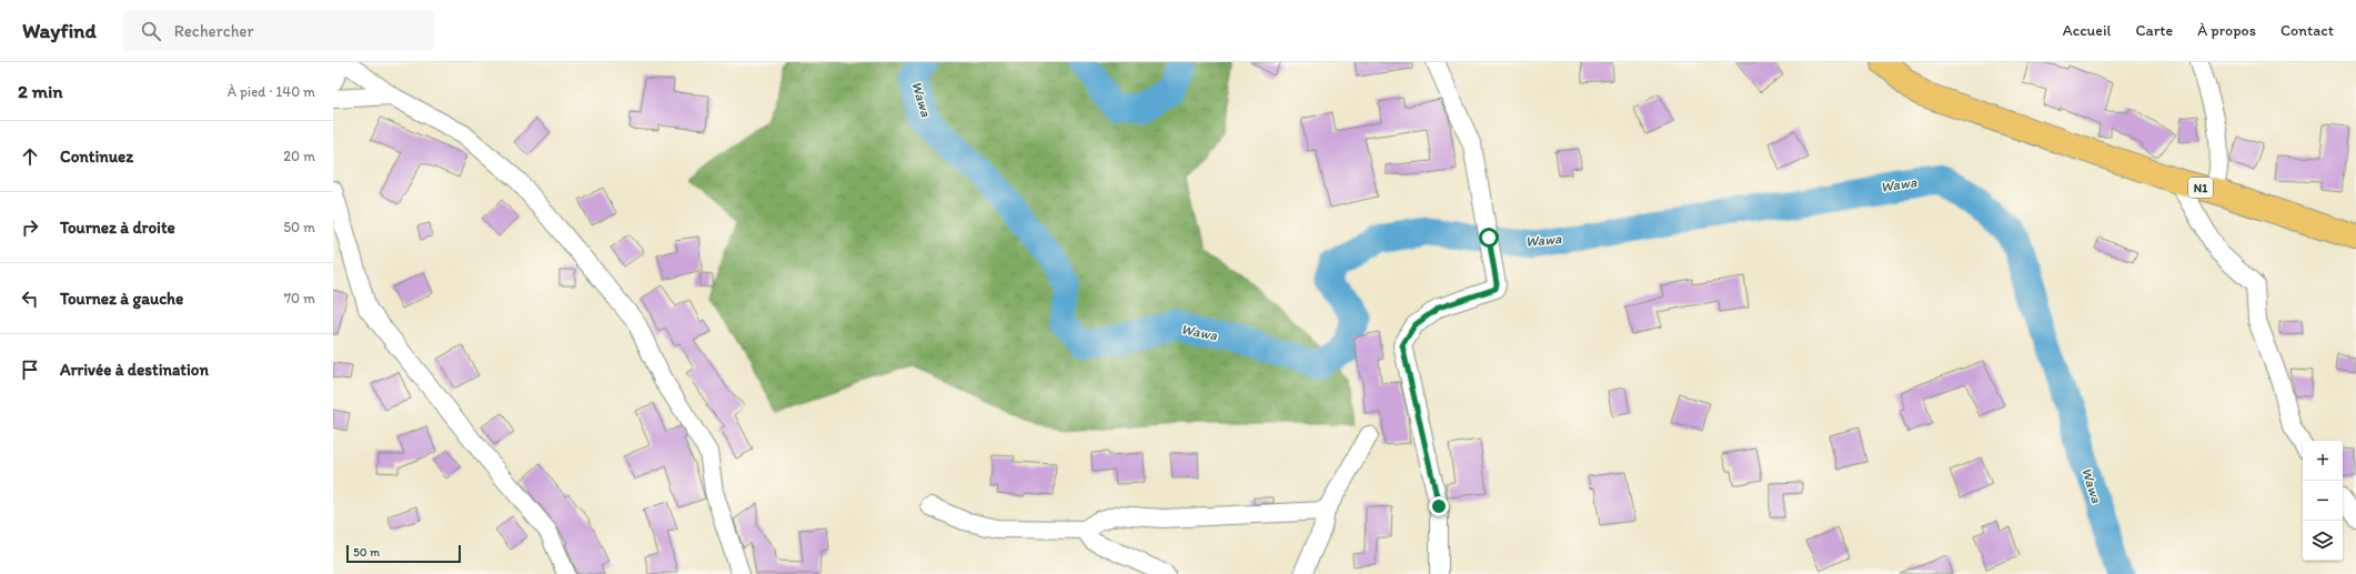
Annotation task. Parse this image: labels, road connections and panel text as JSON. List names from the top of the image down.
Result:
{
  "streets": {
    "highway": ["N1"]
  },
  "water": ["Wawa"],
  "scale_bar": "50 m",
  "page": {
    "header": "Wayfind",
    "search": "Rechercher",
    "nav": [
      "Accueil",
      "Carte",
      "À propos",
      "Contact"
    ],
    "heading": ["2 min", "À pied · 140 m"],
    "list": [
      ["Continuez", "20 m"],
      ["Tournez à droite", "50 m"],
      ["Tournez à gauche", "70 m"],
      "Arrivée à destination"
    ],
    "map_buttons": ["+", "−"],
    "scale": "50 m"
  }
}
